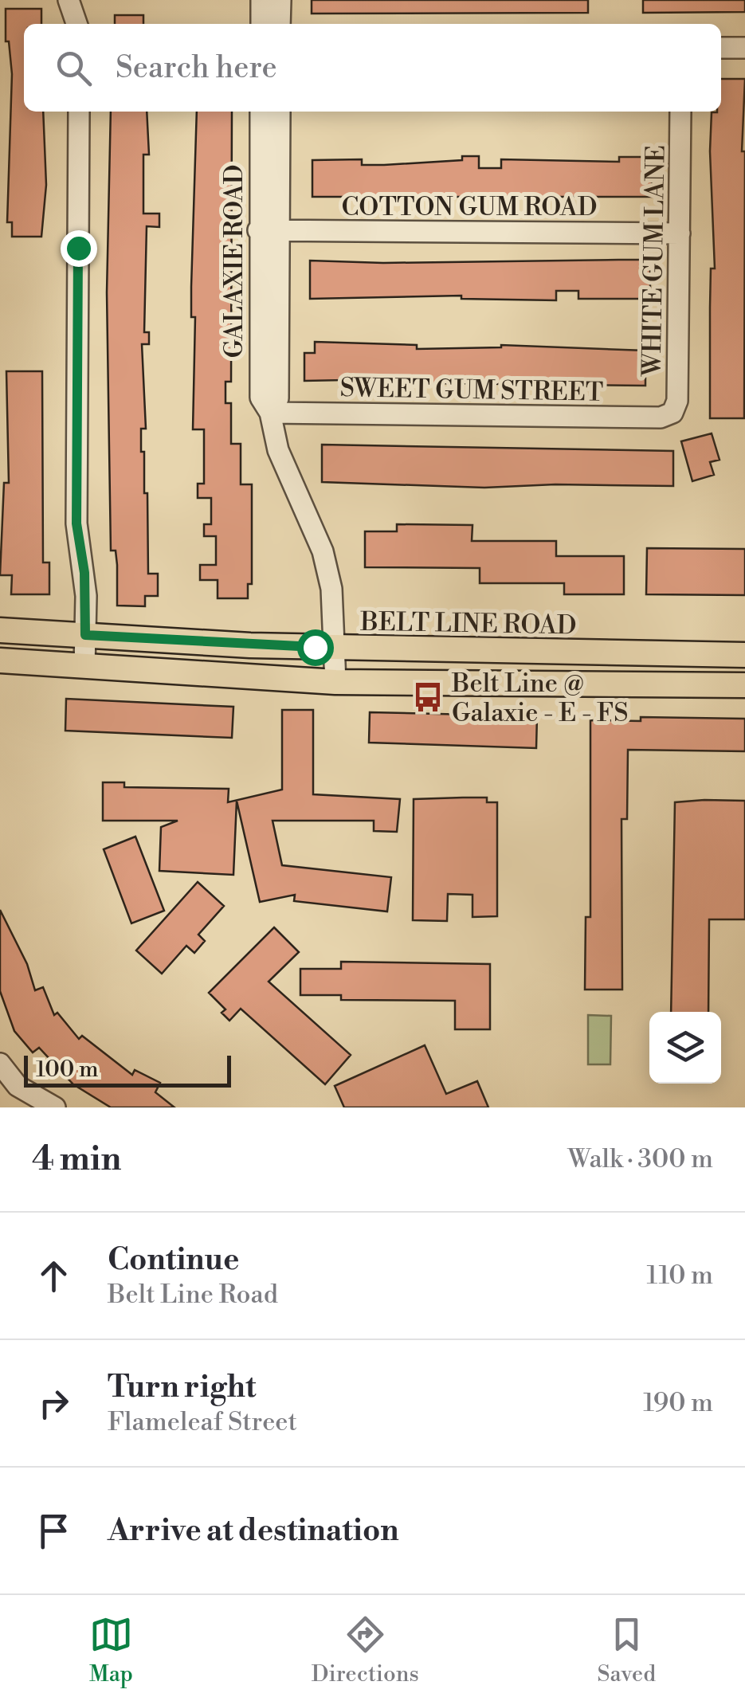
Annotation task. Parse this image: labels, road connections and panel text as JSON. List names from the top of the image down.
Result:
{
  "streets": {
    "main road": ["BELT LINE ROAD"],
    "street": [
      "COTTON GUM ROAD",
      "WHITE GUM LANE",
      "GALAXIE ROAD",
      "SWEET GUM STREET"
    ]
  },
  "crossings": [
    ["COTTON GUM ROAD", "WHITE GUM LANE"],
    ["COTTON GUM ROAD", "GALAXIE ROAD"],
    ["WHITE GUM LANE", "SWEET GUM STREET"],
    ["GALAXIE ROAD", "SWEET GUM STREET"],
    ["GALAXIE ROAD", "BELT LINE ROAD"]
  ],
  "places": {
    "bus stop": ["Belt Line @ Galaxie - E - FS"]
  },
  "scale_bar": "100 m",
  "page": {
    "search": "Search here",
    "scale": "100 m",
    "heading": ["4 min", "Walk · 300 m"],
    "list": [
      ["Continue", "Belt Line Road", "110 m"],
      ["Turn right", "Flameleaf Street", "190 m"],
      "Arrive at destination"
    ],
    "nav": ["Map", "Directions", "Saved"]
  }
}
